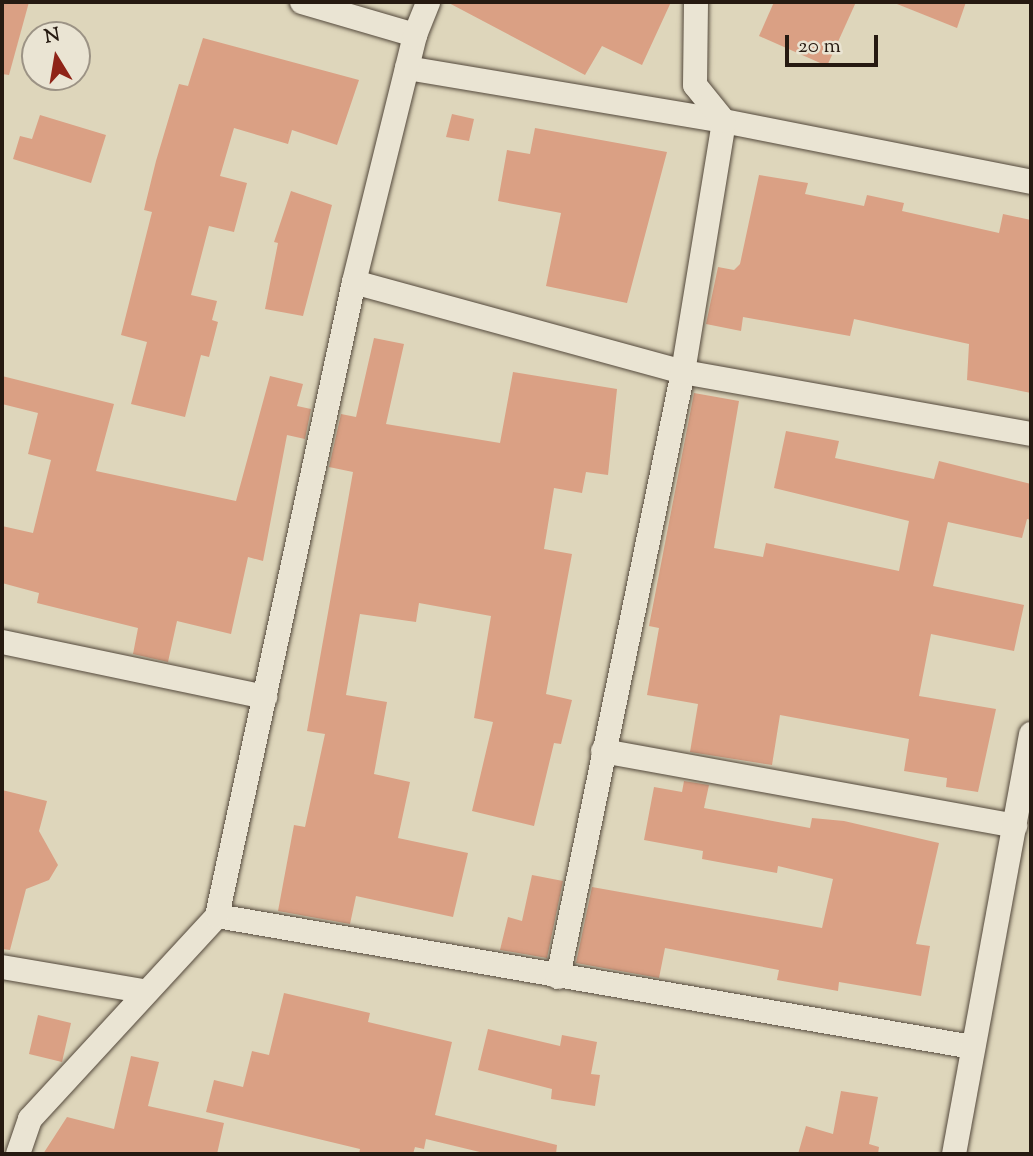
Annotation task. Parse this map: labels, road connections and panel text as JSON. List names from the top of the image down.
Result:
{
  "scale_bar": "20 m",
  "north": "top"
}
